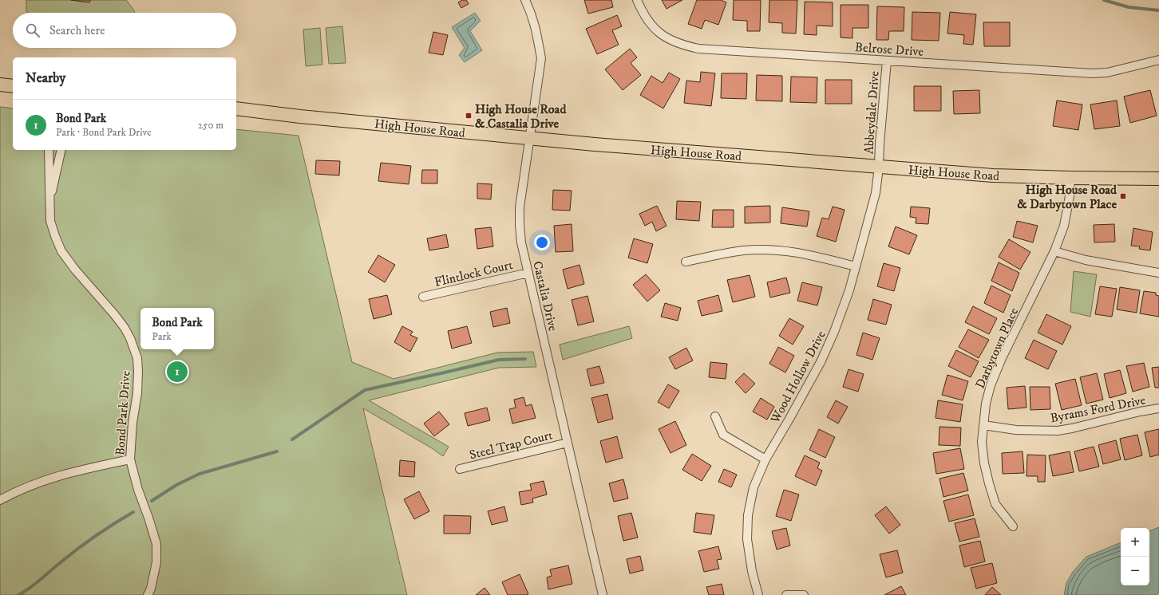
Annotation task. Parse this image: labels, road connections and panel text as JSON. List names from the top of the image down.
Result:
{
  "streets": {
    "main road": ["High House Road"],
    "street": [
      "Belrose Drive",
      "Abbeydale Drive",
      "Flintlock Court",
      "Castalia Drive",
      "Darbytown Place",
      "Wood Hollow Drive",
      "Byrams Ford Drive",
      "Bond Park Drive",
      "Steel Trap Court"
    ]
  },
  "crossings": [
    ["Belrose Drive", "Abbeydale Drive"],
    ["Abbeydale Drive", "High House Road"],
    ["Abbeydale Drive", "Wood Hollow Drive"],
    ["High House Road", "Castalia Drive"],
    ["High House Road", "Darbytown Place"],
    ["High House Road", "Wood Hollow Drive"],
    ["Flintlock Court", "Castalia Drive"],
    ["Castalia Drive", "Steel Trap Court"],
    ["Darbytown Place", "Byrams Ford Drive"]
  ],
  "places": {
    "transit": ["High House Road & Castalia Drive", "High House Road & Darbytown Place"]
  },
  "page": {
    "search": "Search here",
    "heading": "Nearby",
    "list": [
      {
        "mark": "1",
        "name": "Bond Park",
        "note": "Park · Bond Park Drive",
        "value": "250 m"
      }
    ],
    "popup": ["Bond Park", "Park"],
    "pins": "1",
    "map_buttons": ["+", "−"]
  }
}
